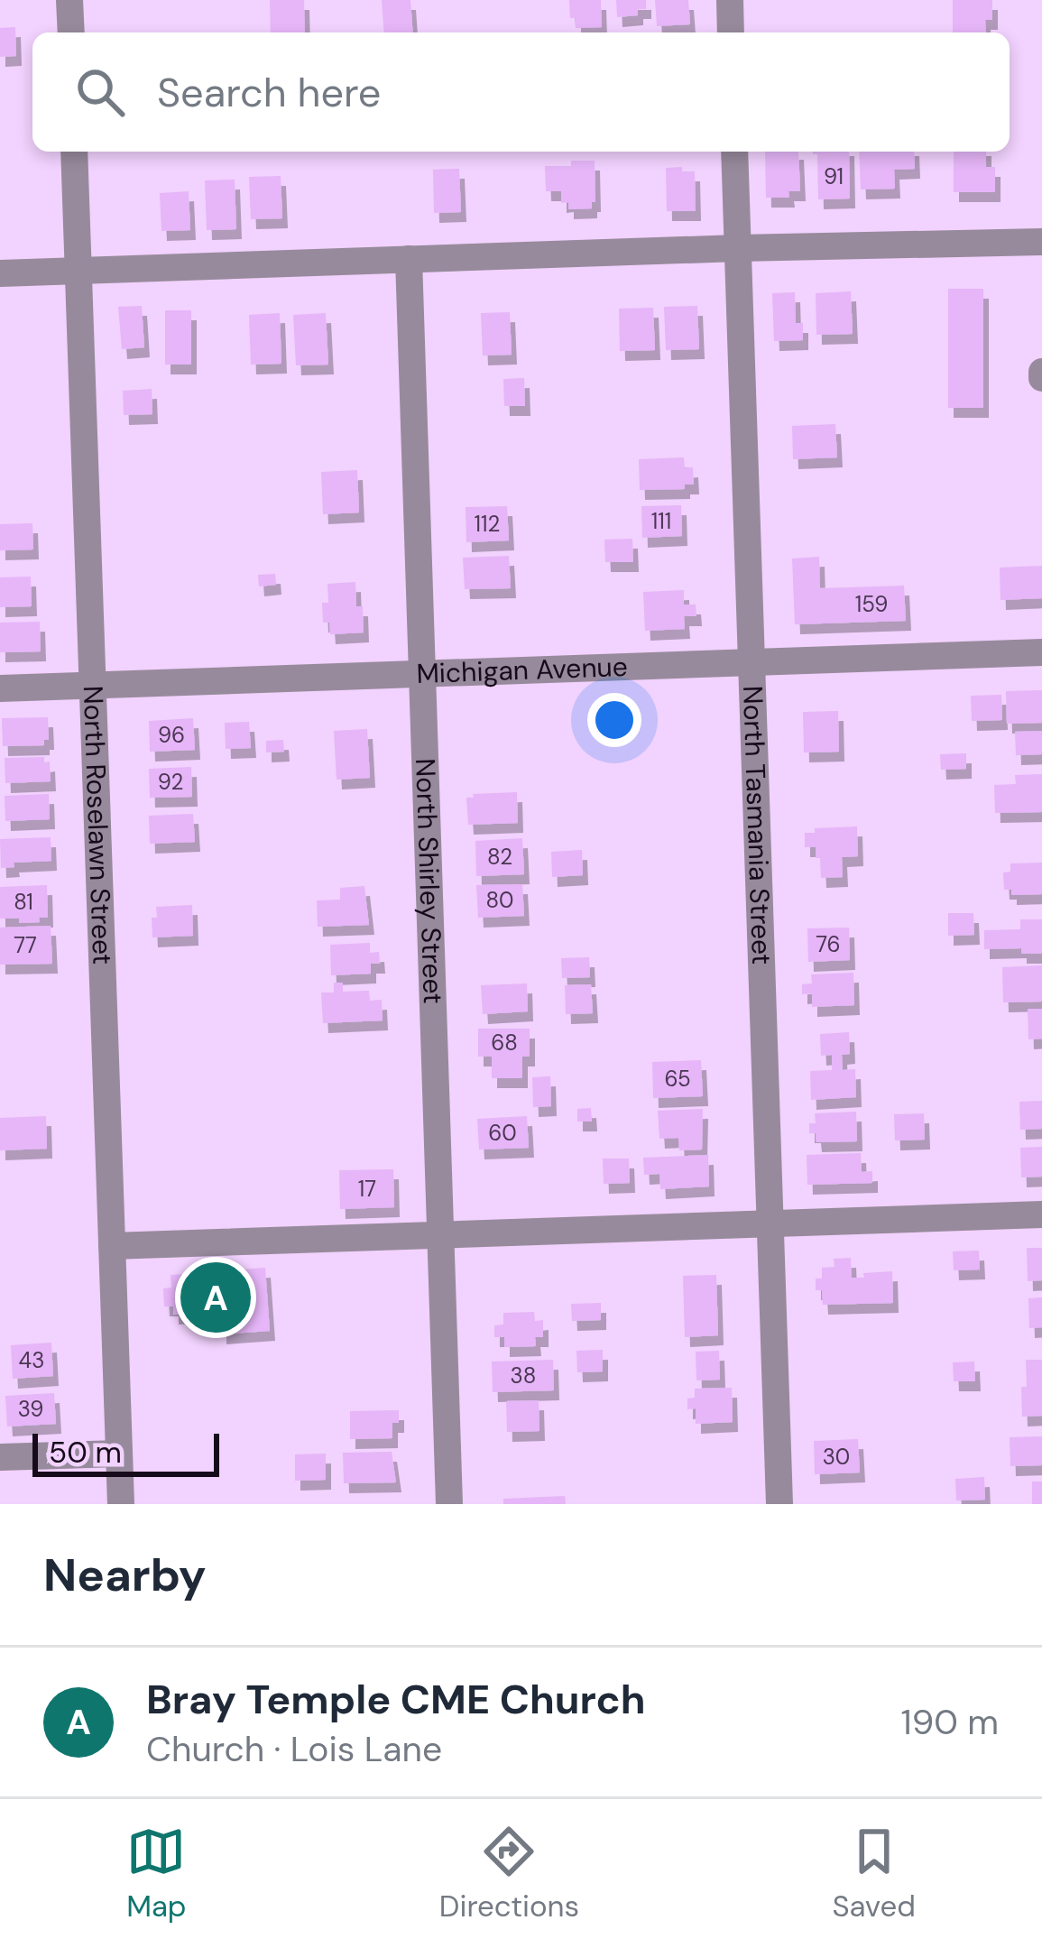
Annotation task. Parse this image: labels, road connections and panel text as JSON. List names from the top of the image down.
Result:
{
  "streets": {
    "street": [
      "Michigan Avenue",
      "North Roselawn Street",
      "North Tasmania Street",
      "North Shirley Street"
    ]
  },
  "crossings": [
    ["Michigan Avenue", "North Roselawn Street"],
    ["Michigan Avenue", "North Tasmania Street"],
    ["Michigan Avenue", "North Shirley Street"]
  ],
  "house_numbers": [
    "91",
    "111",
    "112",
    "159",
    "96",
    "92",
    "82",
    "80",
    "81",
    "76",
    "77",
    "68",
    "65",
    "60",
    "17",
    "43",
    "38",
    "39",
    "30"
  ],
  "scale_bar": "50 m",
  "page": {
    "search": "Search here",
    "pins": "A",
    "scale": "50 m",
    "heading": "Nearby",
    "list": [
      {
        "mark": "A",
        "name": "Bray Temple CME Church",
        "note": "Church · Lois Lane",
        "value": "190 m"
      }
    ],
    "nav": ["Map", "Directions", "Saved"]
  }
}
